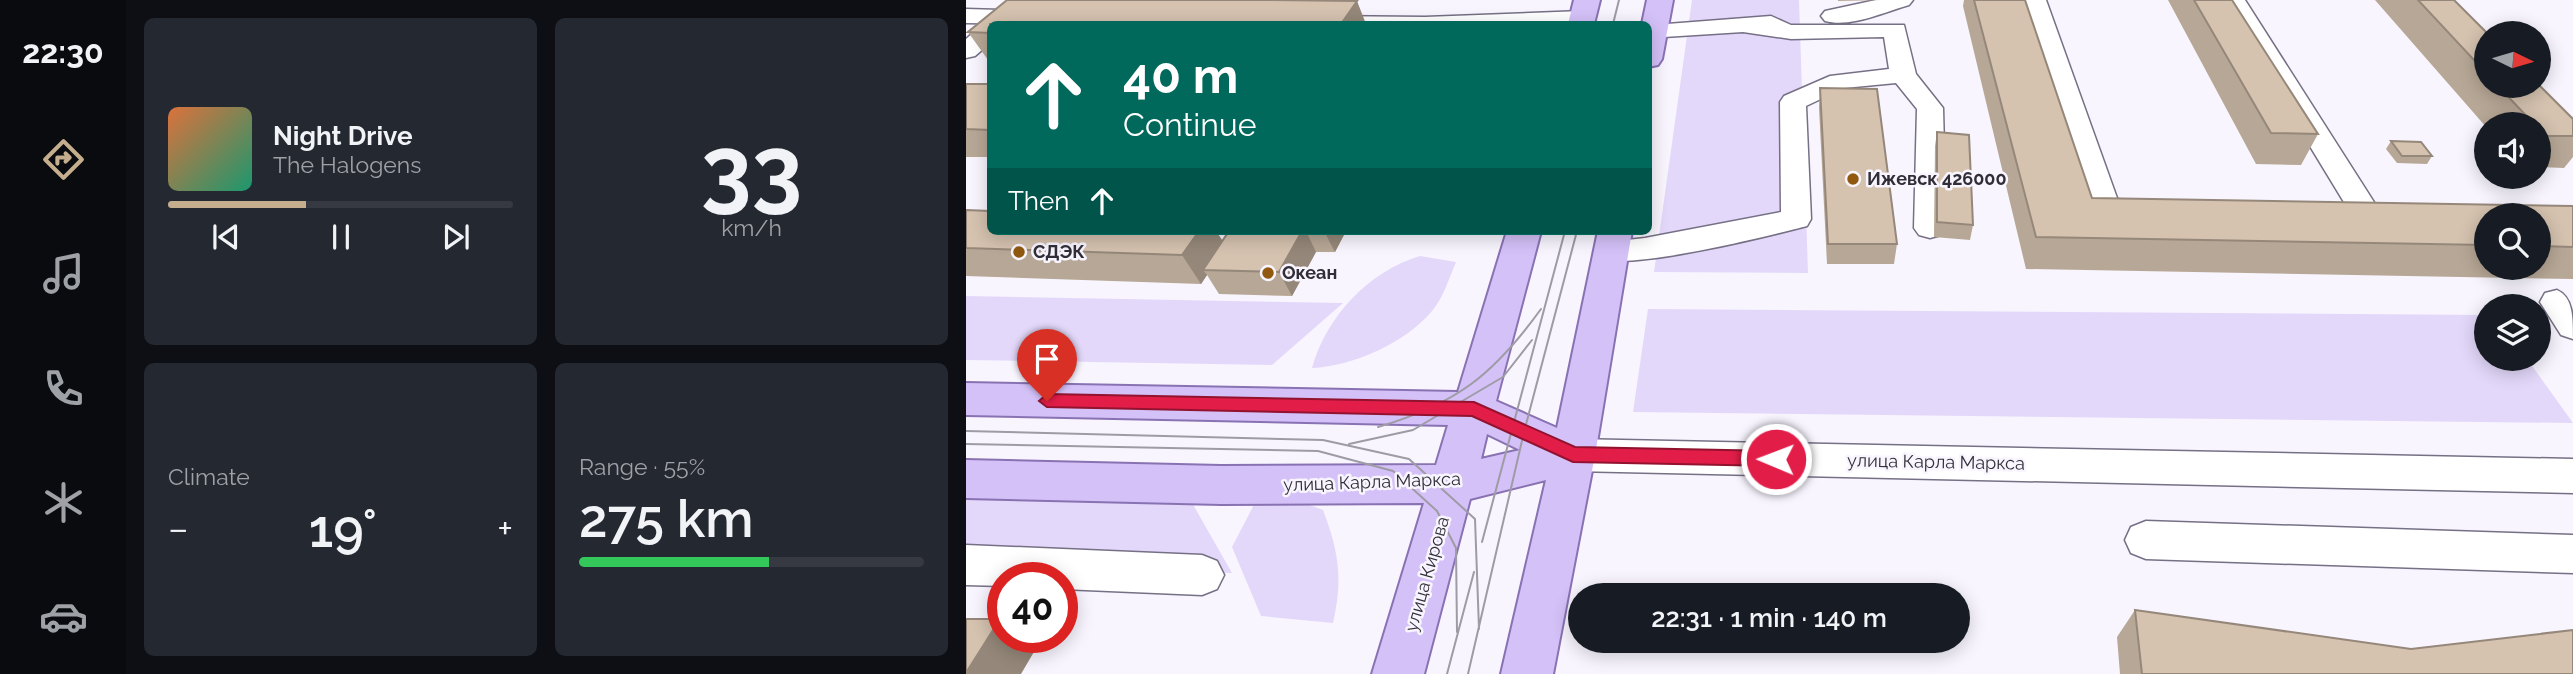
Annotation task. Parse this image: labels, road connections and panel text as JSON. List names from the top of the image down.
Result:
{
  "streets": {
    "main road": ["улица Карла Маркса", "улица Кирова"]
  },
  "crossings": [
    ["улица Карла Маркса", "улица Кирова"]
  ],
  "places": ["Ижевск 426000", "СДЭК", "Океан"],
  "north": "right",
  "page": {
    "tabs": "22:30",
    "tile": [
      ["33", "km/h"],
      "Climate",
      ["Range · 55%", "275 km"]
    ],
    "turn": ["40 m", "Continue"],
    "song": ["Night Drive", "The Halogens"],
    "then": "Then",
    "heat": ["−", "19°", "+"],
    "limit": "40",
    "trip": "22:31 · 1 min · 140 m"
  }
}
